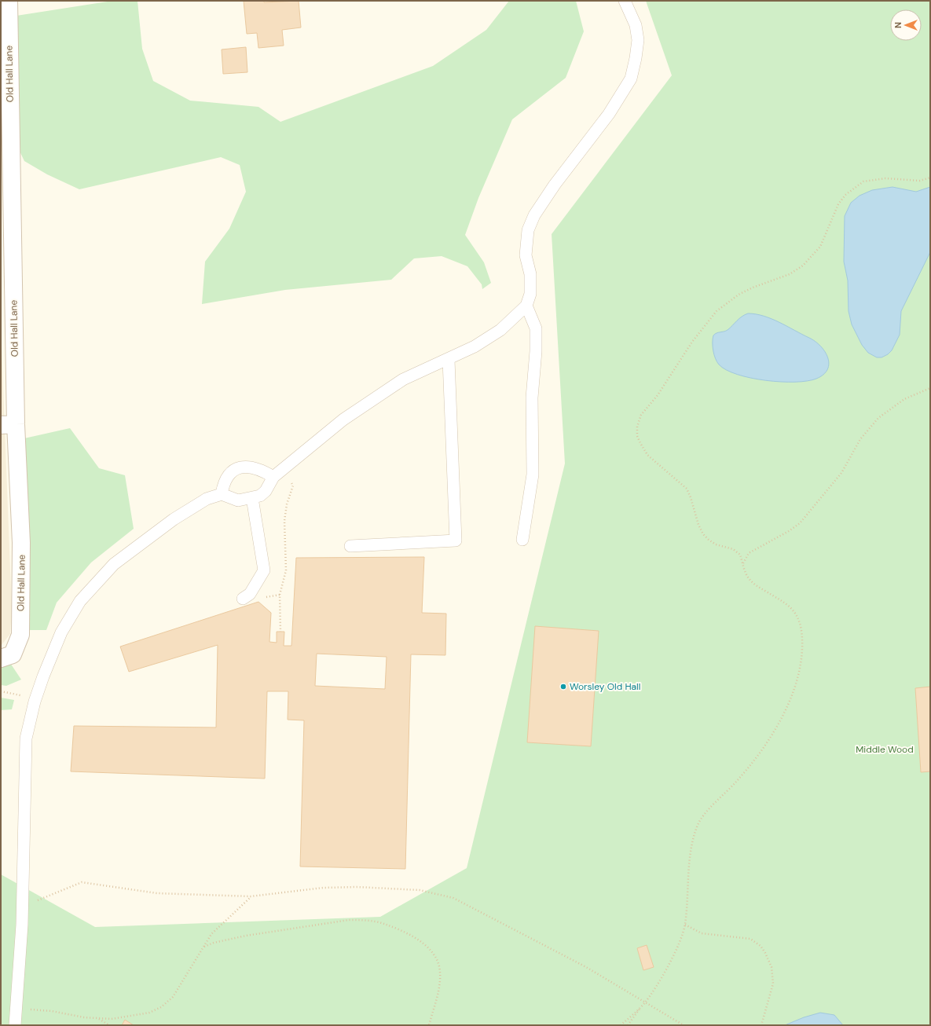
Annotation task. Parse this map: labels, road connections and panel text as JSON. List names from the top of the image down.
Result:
{
  "streets": {
    "street": ["Old Hall Lane"]
  },
  "parks": ["Middle Wood"],
  "places": ["Worsley Old Hall"],
  "north": "left"
}
